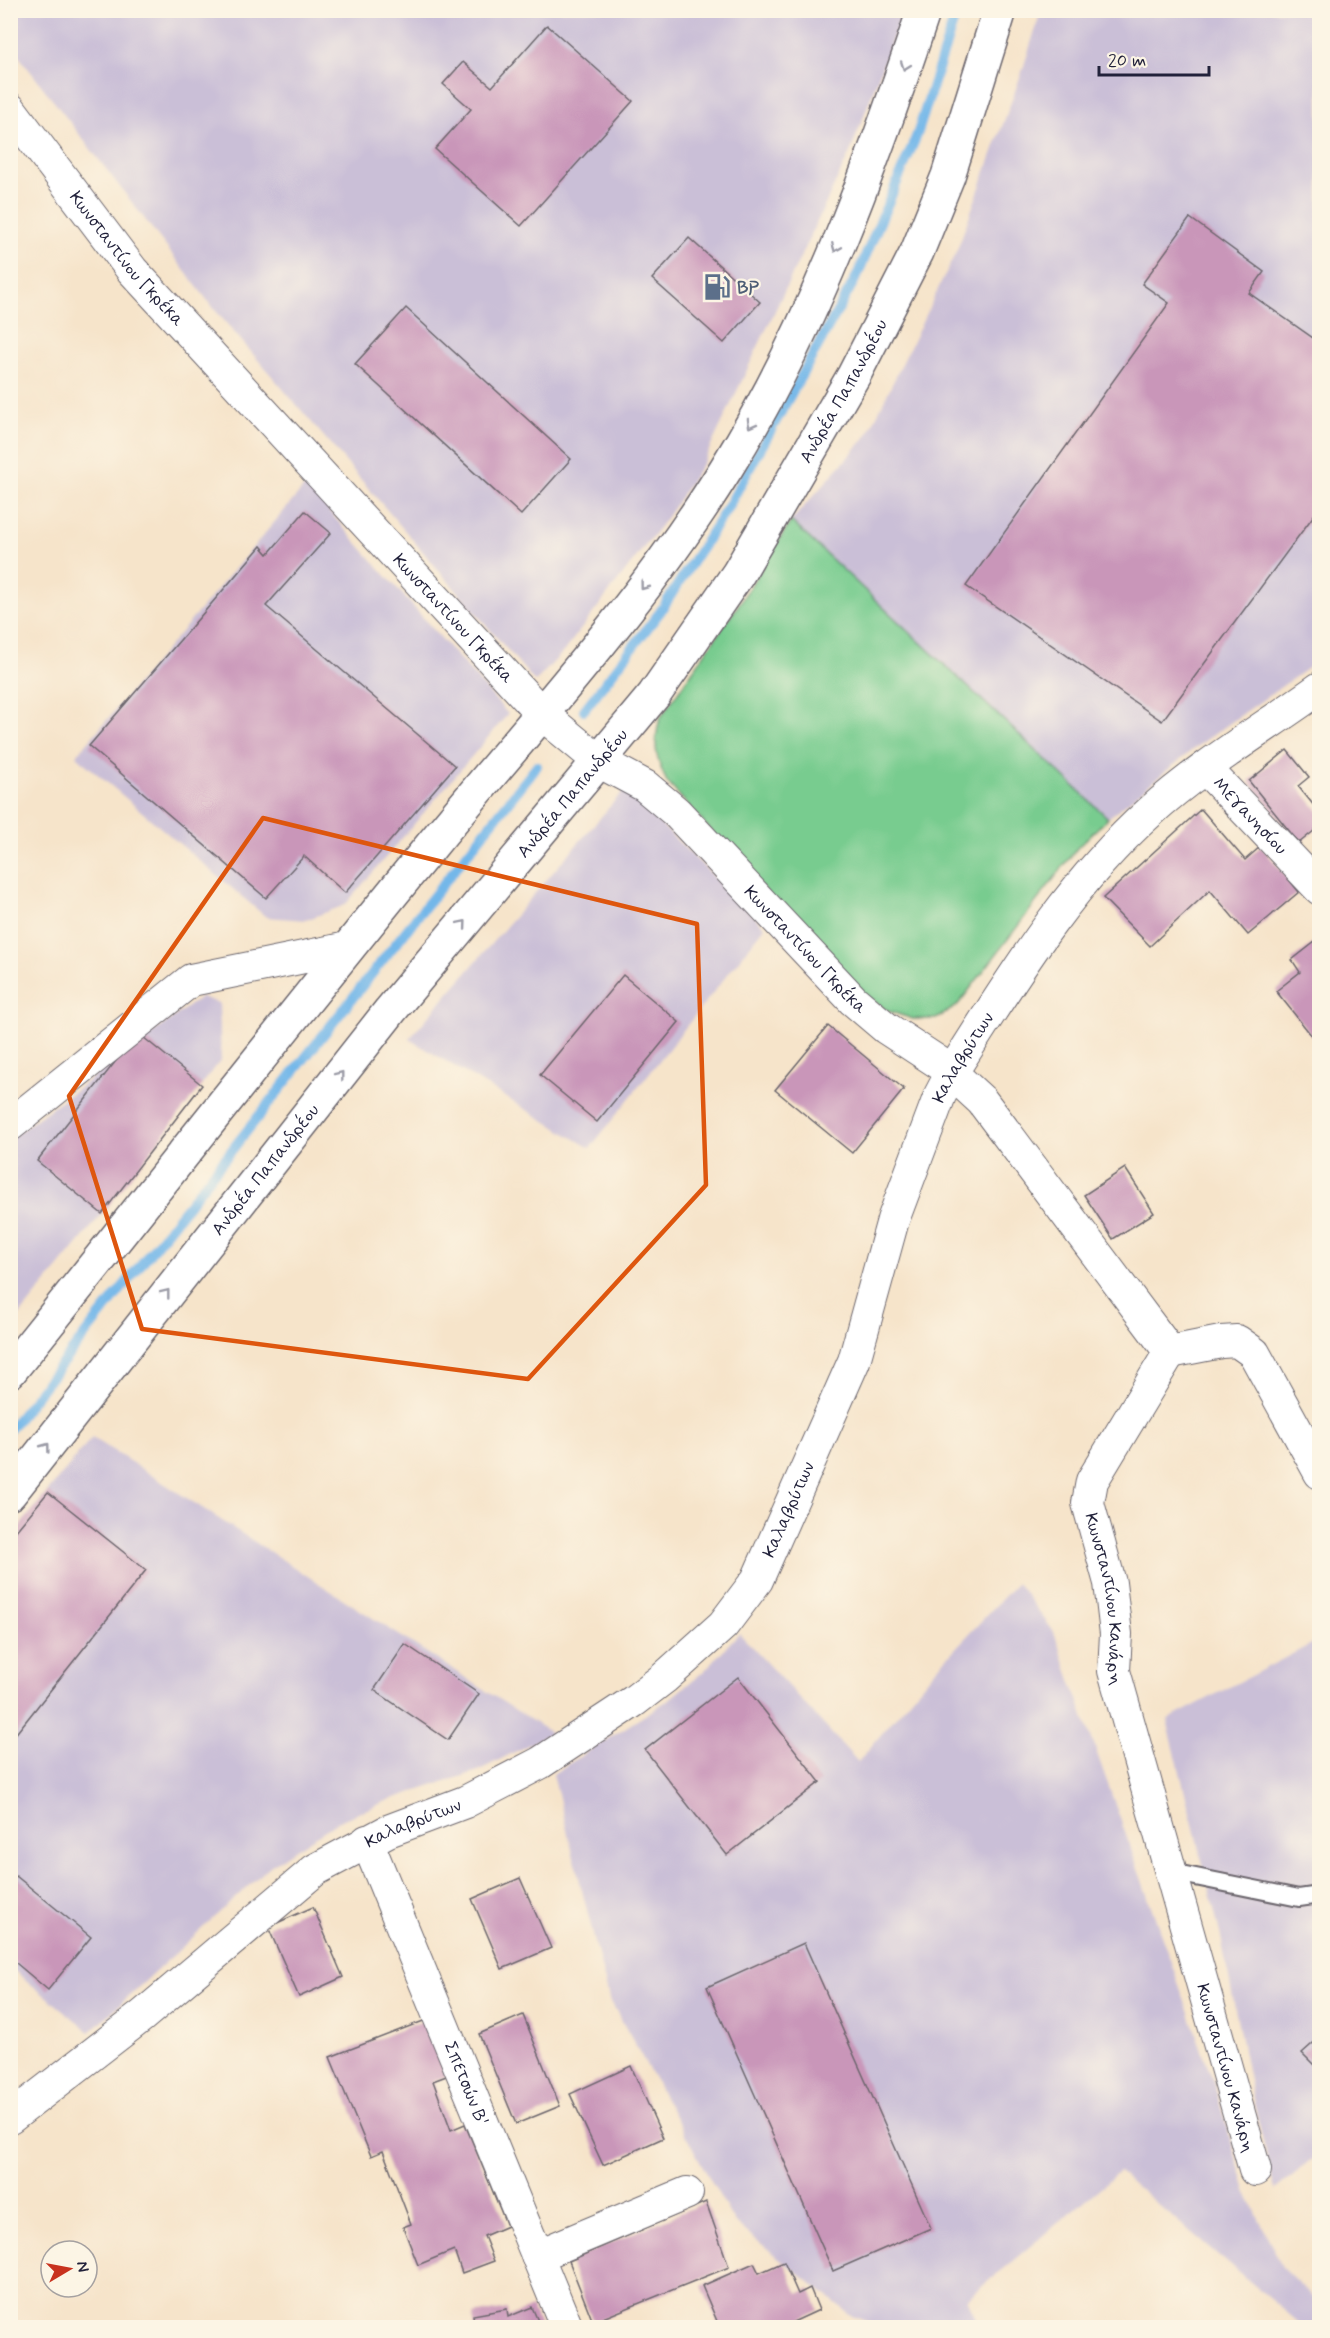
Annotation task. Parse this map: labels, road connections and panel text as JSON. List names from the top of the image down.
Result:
{
  "streets": {
    "main road": ["Ανδρέα Παπανδρέου"],
    "street": [
      "Κωνσταντίνου Γκρέκα",
      "Μεγανησίου",
      "Καλαβρύτων",
      "Κωνσταντίνου Κανάρη",
      "Σπετσών Β'"
    ]
  },
  "crossings": [
    ["Κωνσταντίνου Γκρέκα", "Ανδρέα Παπανδρέου"],
    ["Κωνσταντίνου Γκρέκα", "Καλαβρύτων"],
    ["Μεγανησίου", "Καλαβρύτων"],
    ["Καλαβρύτων", "Σπετσών Β'"]
  ],
  "places": {
    "fuel station": ["BP"]
  },
  "scale_bar": "20 m",
  "north": "right"
}
